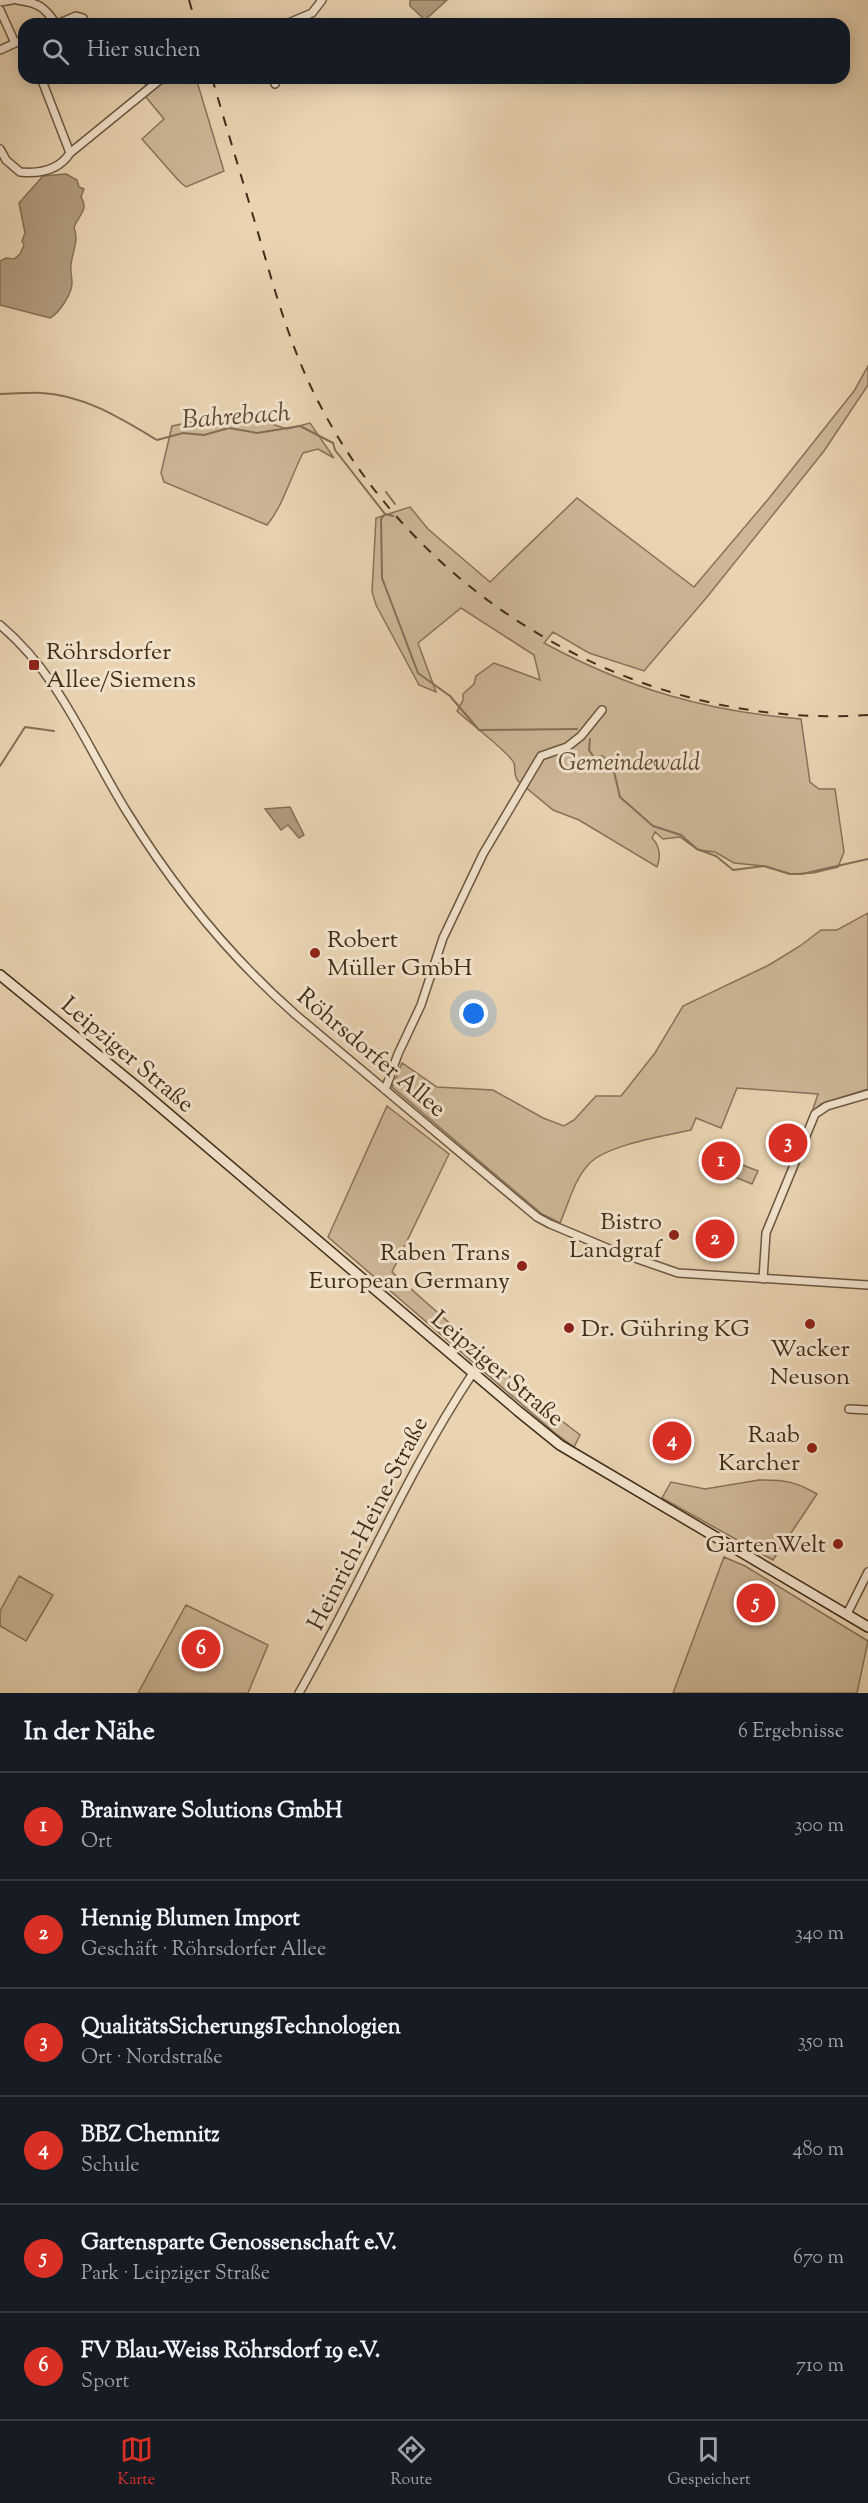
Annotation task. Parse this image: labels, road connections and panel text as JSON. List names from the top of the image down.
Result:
{
  "streets": {
    "main road": ["Leipziger Straße"],
    "street": ["Röhrsdorfer Allee", "Heinrich-Heine-Straße"]
  },
  "crossings": [
    ["Leipziger Straße", "Heinrich-Heine-Straße"]
  ],
  "water": ["Bahrebach"],
  "parks": ["Gemeindewald"],
  "places": {
    "transit": ["Röhrsdorfer Allee/Siemens"],
    "other": [
      "Robert Müller GmbH",
      "Bistro Landgraf",
      "Raben Trans European Germany",
      "Wacker Neuson",
      "Dr. Gühring KG",
      "Raab Karcher",
      "GartenWelt"
    ]
  },
  "page": {
    "search": "Hier suchen",
    "pins": [
      "3",
      "1",
      "2",
      "4",
      "5",
      "6"
    ],
    "heading": ["In der Nähe", "6 Ergebnisse"],
    "list": [
      {
        "mark": "1",
        "name": "Brainware Solutions GmbH",
        "note": "Ort",
        "value": "300 m"
      },
      {
        "mark": "2",
        "name": "Hennig Blumen Import",
        "note": "Geschäft · Röhrsdorfer Allee",
        "value": "340 m"
      },
      {
        "mark": "3",
        "name": "QualitätsSicherungsTechnologien",
        "note": "Ort · Nordstraße",
        "value": "350 m"
      },
      {
        "mark": "4",
        "name": "BBZ Chemnitz",
        "note": "Schule",
        "value": "480 m"
      },
      {
        "mark": "5",
        "name": "Gartensparte Genossenschaft e.V.",
        "note": "Park · Leipziger Straße",
        "value": "670 m"
      },
      {
        "mark": "6",
        "name": "FV Blau-Weiss Röhrsdorf 19 e.V.",
        "note": "Sport",
        "value": "710 m"
      }
    ],
    "nav": ["Karte", "Route", "Gespeichert"]
  }
}
